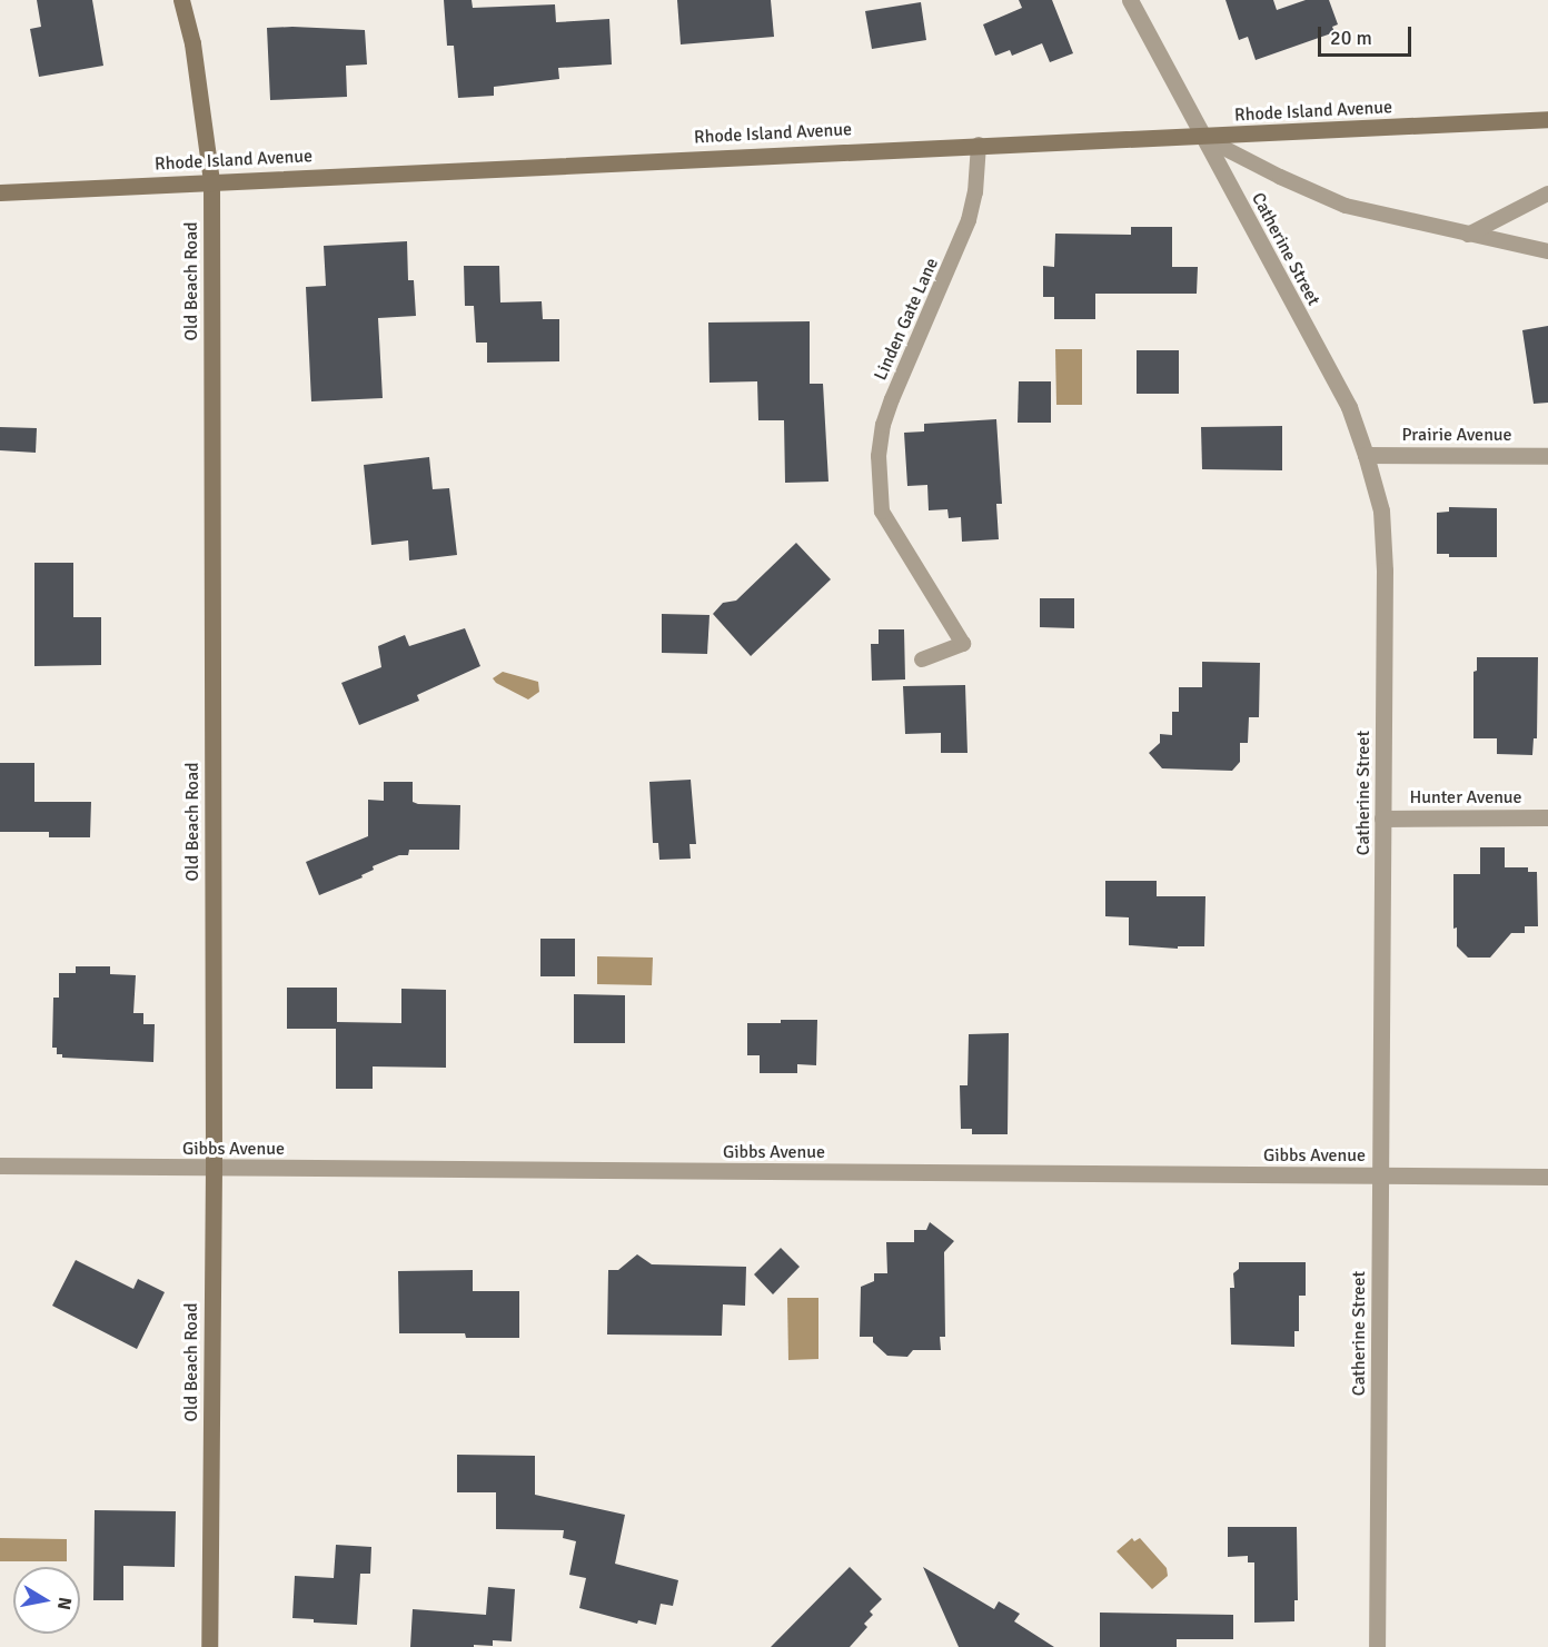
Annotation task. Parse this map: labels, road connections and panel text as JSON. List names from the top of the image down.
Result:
{
  "streets": {
    "street": [
      "Rhode Island Avenue",
      "Catherine Street",
      "Old Beach Road",
      "Prairie Avenue",
      "Hunter Avenue",
      "Gibbs Avenue"
    ],
    "lane": ["Linden Gate Lane"]
  },
  "crossings": [
    ["Rhode Island Avenue", "Catherine Street"],
    ["Rhode Island Avenue", "Old Beach Road"],
    ["Rhode Island Avenue", "Linden Gate Lane"],
    ["Catherine Street", "Prairie Avenue"],
    ["Catherine Street", "Hunter Avenue"],
    ["Catherine Street", "Gibbs Avenue"],
    ["Old Beach Road", "Gibbs Avenue"]
  ],
  "scale_bar": "20 m",
  "north": "right"
}
